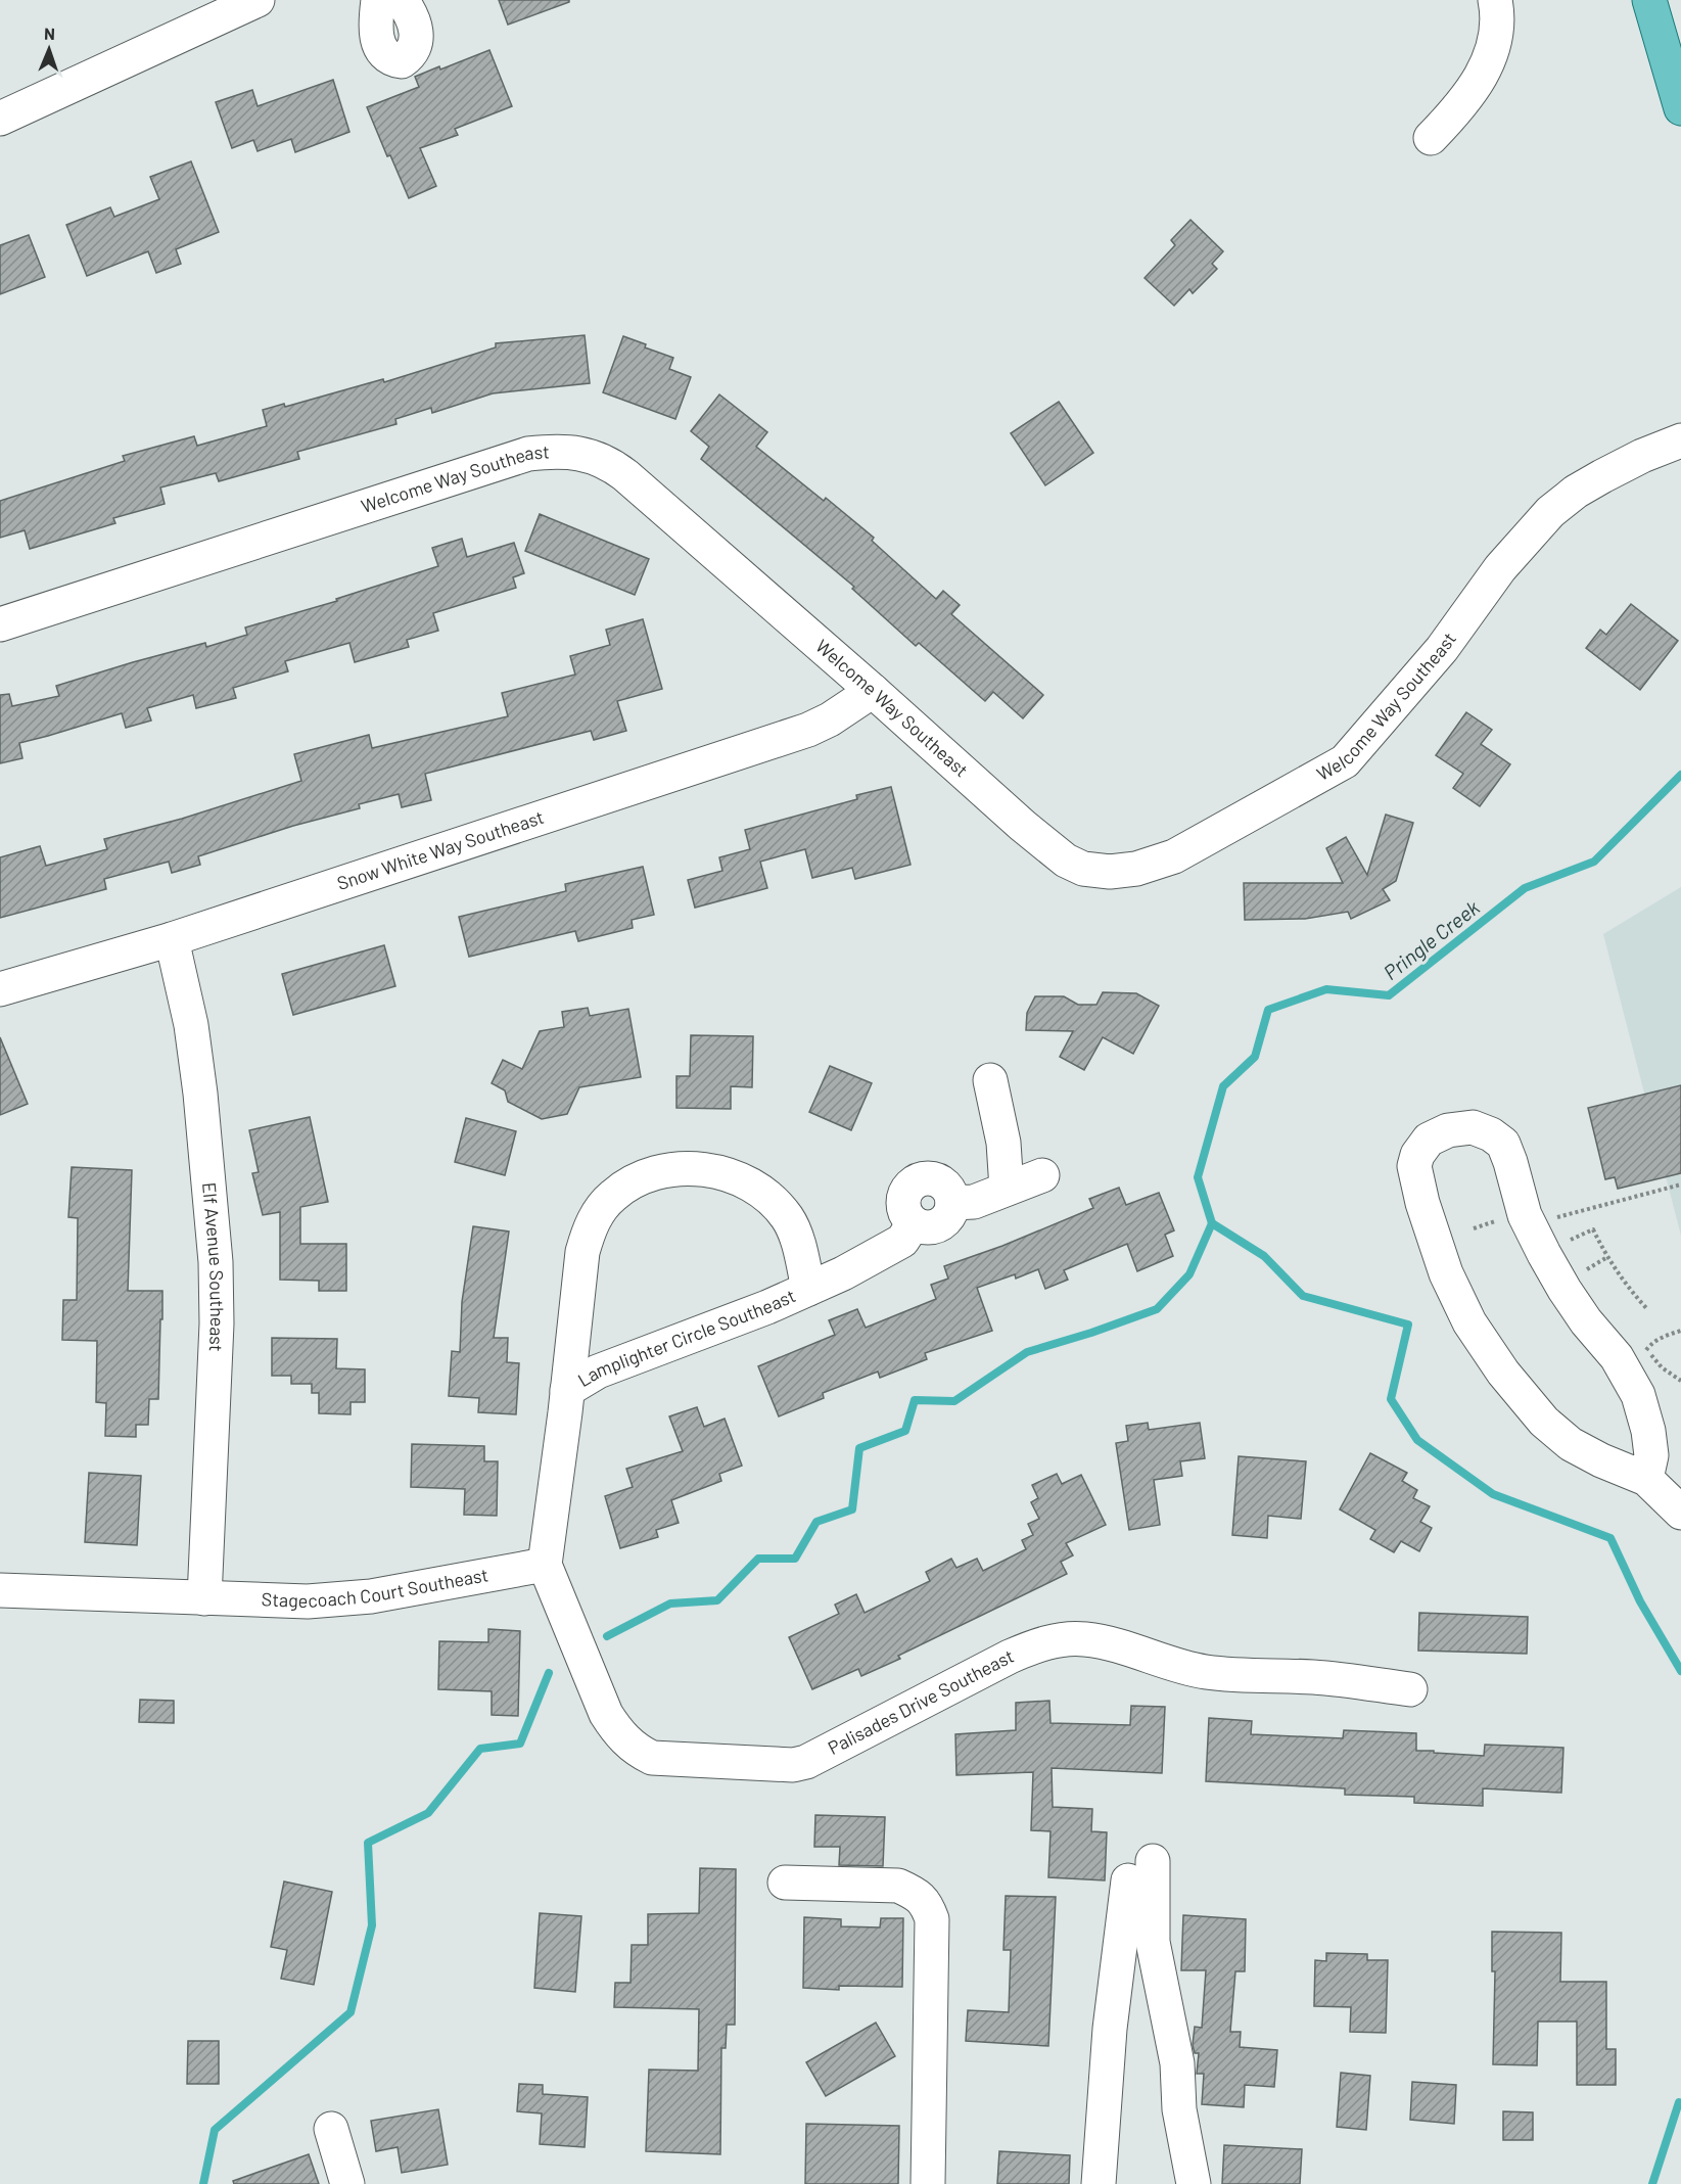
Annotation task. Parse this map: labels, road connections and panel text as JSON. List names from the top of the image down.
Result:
{
  "streets": {
    "street": [
      "Welcome Way Southeast",
      "Snow White Way Southeast",
      "Elf Avenue Southeast",
      "Lamplighter Circle Southeast",
      "Stagecoach Court Southeast",
      "Palisades Drive Southeast"
    ]
  },
  "crossings": [
    ["Welcome Way Southeast", "Snow White Way Southeast"],
    ["Snow White Way Southeast", "Elf Avenue Southeast"],
    ["Elf Avenue Southeast", "Stagecoach Court Southeast"],
    ["Lamplighter Circle Southeast", "Stagecoach Court Southeast"],
    ["Lamplighter Circle Southeast", "Palisades Drive Southeast"],
    ["Stagecoach Court Southeast", "Palisades Drive Southeast"]
  ],
  "water": ["Pringle Creek"],
  "north": "top"
}
